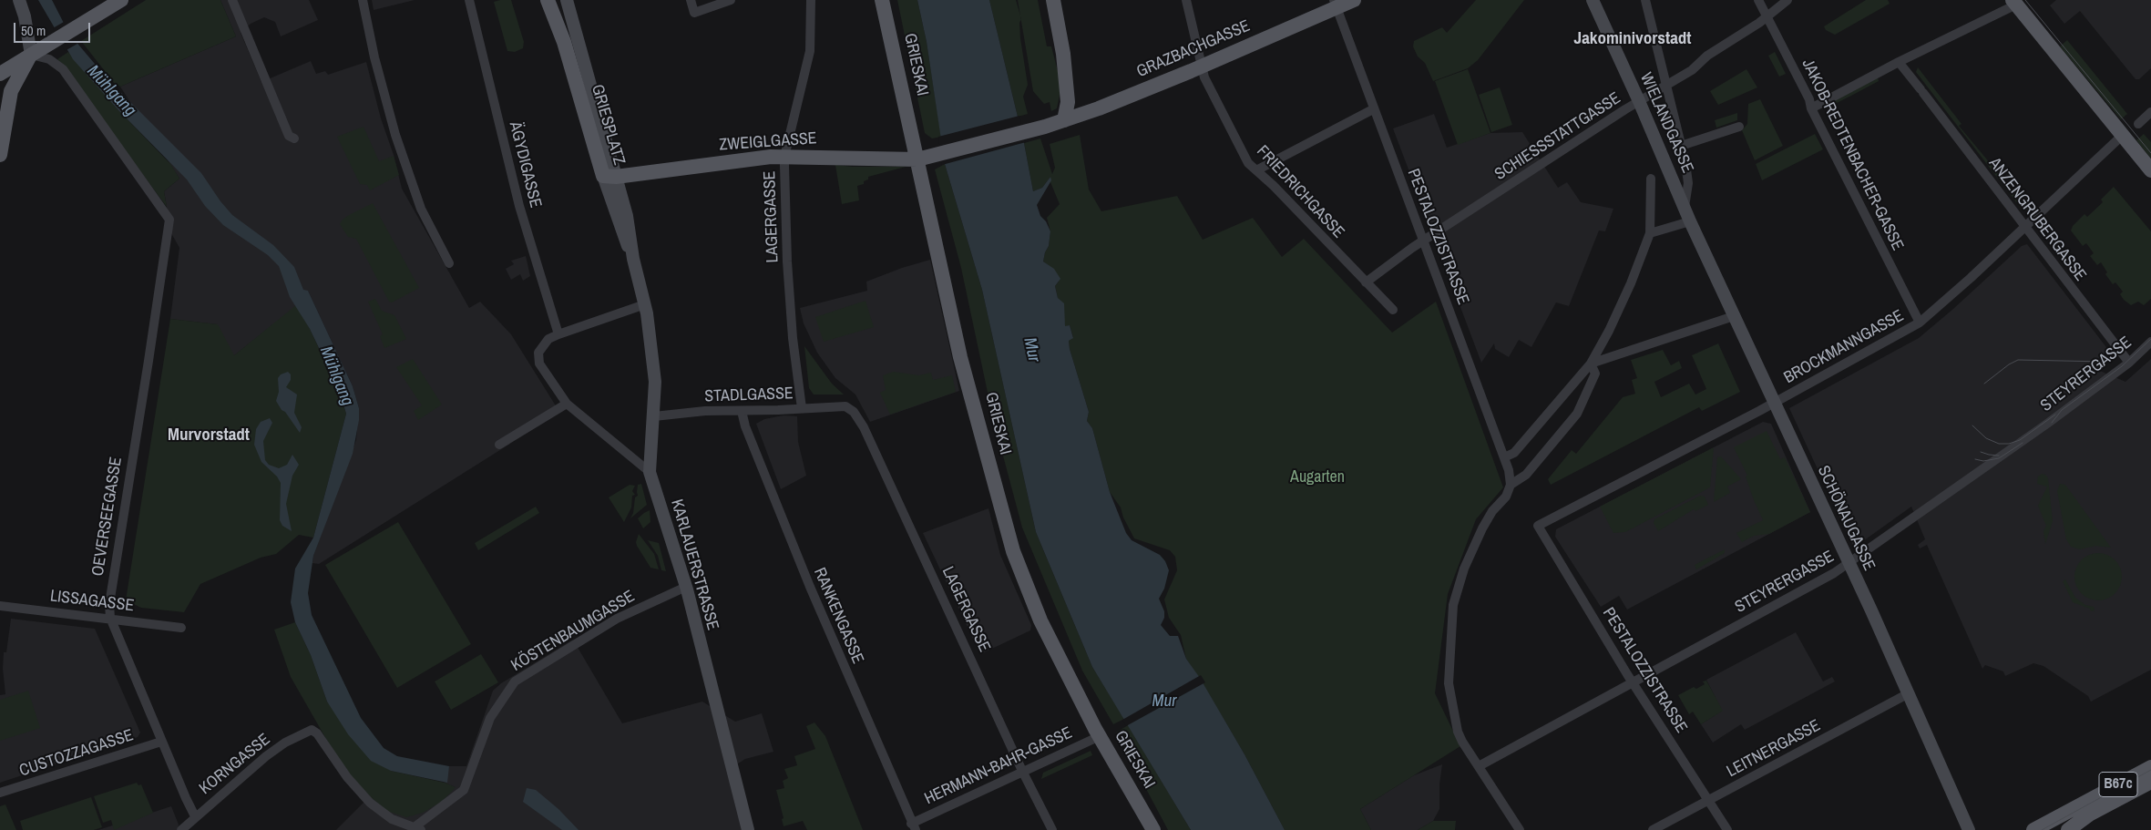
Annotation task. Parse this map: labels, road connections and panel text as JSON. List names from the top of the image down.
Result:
{
  "streets": {
    "main road": [
      "GRAZBACHGASSE",
      "GRIESKAI",
      "WIELANDGASSE",
      "GRIESPLATZ",
      "ZWEIGLGASSE",
      "SCHÖNAUGASSE",
      "KARLAUERSTRASSE",
      "B67c"
    ],
    "street": [
      "SCHIESSSTATTGASSE",
      "JAKOB-REDTENBACHER-GASSE",
      "ÄGYDIGASSE",
      "FRIEDRICHGASSE",
      "LAGERGASSE",
      "ANZENGRUBERGASSE",
      "PESTALOZZISTRASSE",
      "BROCKMANNGASSE",
      "STEYRERGASSE",
      "STADLGASSE",
      "OEVERSEEGASSE",
      "LISSAGASSE",
      "RANKENGASSE",
      "KÖSTENBAUMGASSE",
      "LEITNERGASSE",
      "CUSTOZZAGASSE",
      "KORNGASSE",
      "HERMANN-BAHR-GASSE"
    ]
  },
  "crossings": [
    ["GRAZBACHGASSE", "ZWEIGLGASSE"],
    ["GRAZBACHGASSE", "FRIEDRICHGASSE"],
    ["GRAZBACHGASSE", "PESTALOZZISTRASSE"],
    ["GRIESKAI", "ZWEIGLGASSE"],
    ["GRIESKAI", "HERMANN-BAHR-GASSE"],
    ["WIELANDGASSE", "SCHIESSSTATTGASSE"],
    ["WIELANDGASSE", "SCHÖNAUGASSE"],
    ["GRIESPLATZ", "ZWEIGLGASSE"],
    ["GRIESPLATZ", "KARLAUERSTRASSE"],
    ["SCHIESSSTATTGASSE", "JAKOB-REDTENBACHER-GASSE"],
    ["SCHIESSSTATTGASSE", "FRIEDRICHGASSE"],
    ["SCHIESSSTATTGASSE", "PESTALOZZISTRASSE"],
    ["ZWEIGLGASSE", "LAGERGASSE"],
    ["JAKOB-REDTENBACHER-GASSE", "BROCKMANNGASSE"],
    ["LAGERGASSE", "STADLGASSE"],
    ["LAGERGASSE", "HERMANN-BAHR-GASSE"],
    ["ANZENGRUBERGASSE", "BROCKMANNGASSE"],
    ["ANZENGRUBERGASSE", "STEYRERGASSE"],
    ["PESTALOZZISTRASSE", "BROCKMANNGASSE"],
    ["PESTALOZZISTRASSE", "STEYRERGASSE"],
    ["PESTALOZZISTRASSE", "LEITNERGASSE"],
    ["BROCKMANNGASSE", "SCHÖNAUGASSE"],
    ["STEYRERGASSE", "SCHÖNAUGASSE"],
    ["STADLGASSE", "KARLAUERSTRASSE"],
    ["STADLGASSE", "RANKENGASSE"],
    ["OEVERSEEGASSE", "LISSAGASSE"],
    ["OEVERSEEGASSE", "CUSTOZZAGASSE"],
    ["OEVERSEEGASSE", "KORNGASSE"],
    ["SCHÖNAUGASSE", "LEITNERGASSE"],
    ["KARLAUERSTRASSE", "KÖSTENBAUMGASSE"],
    ["RANKENGASSE", "HERMANN-BAHR-GASSE"],
    ["KÖSTENBAUMGASSE", "KORNGASSE"]
  ],
  "districts": ["Jakominivorstadt", "Murvorstadt"],
  "water": ["Mühlgang", "Mur"],
  "parks": ["Augarten"],
  "scale_bar": "50 m"
}
